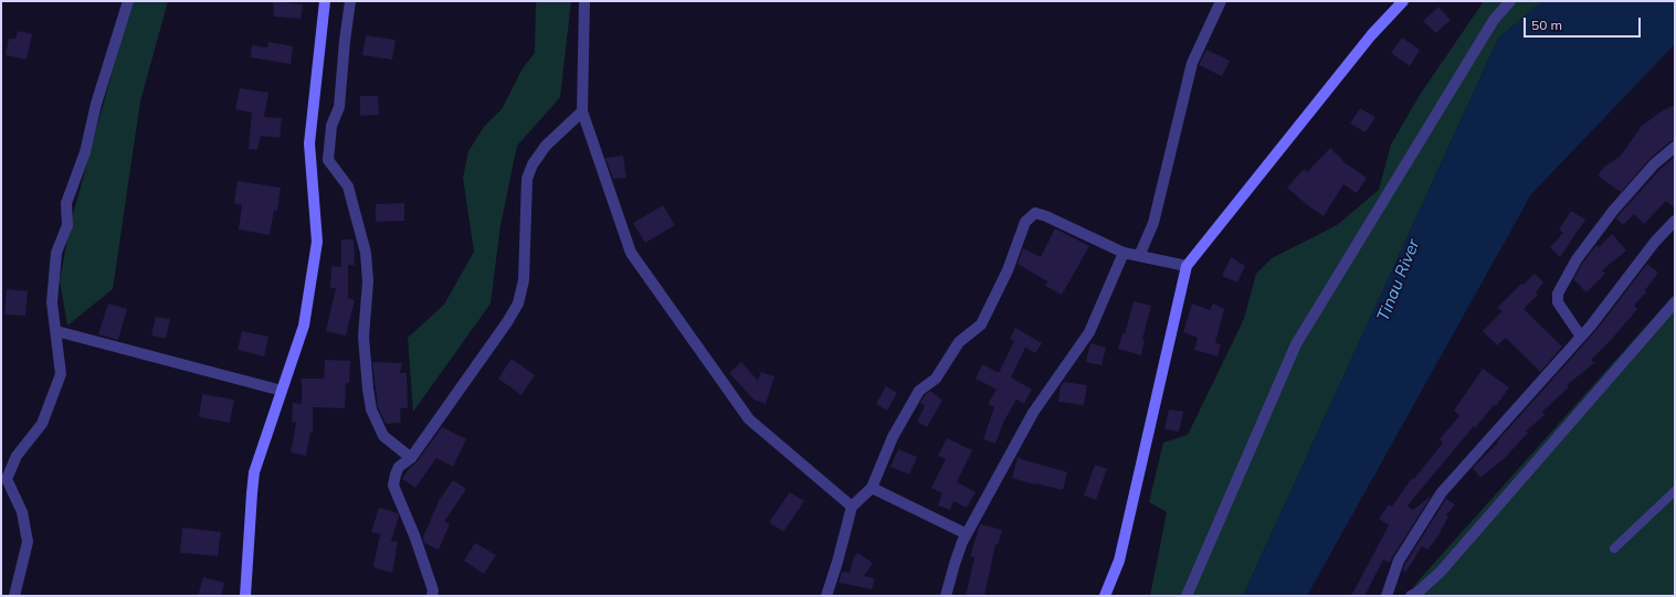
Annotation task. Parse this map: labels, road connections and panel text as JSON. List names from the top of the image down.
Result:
{
  "water": ["Tinau River"],
  "scale_bar": "50 m"
}
